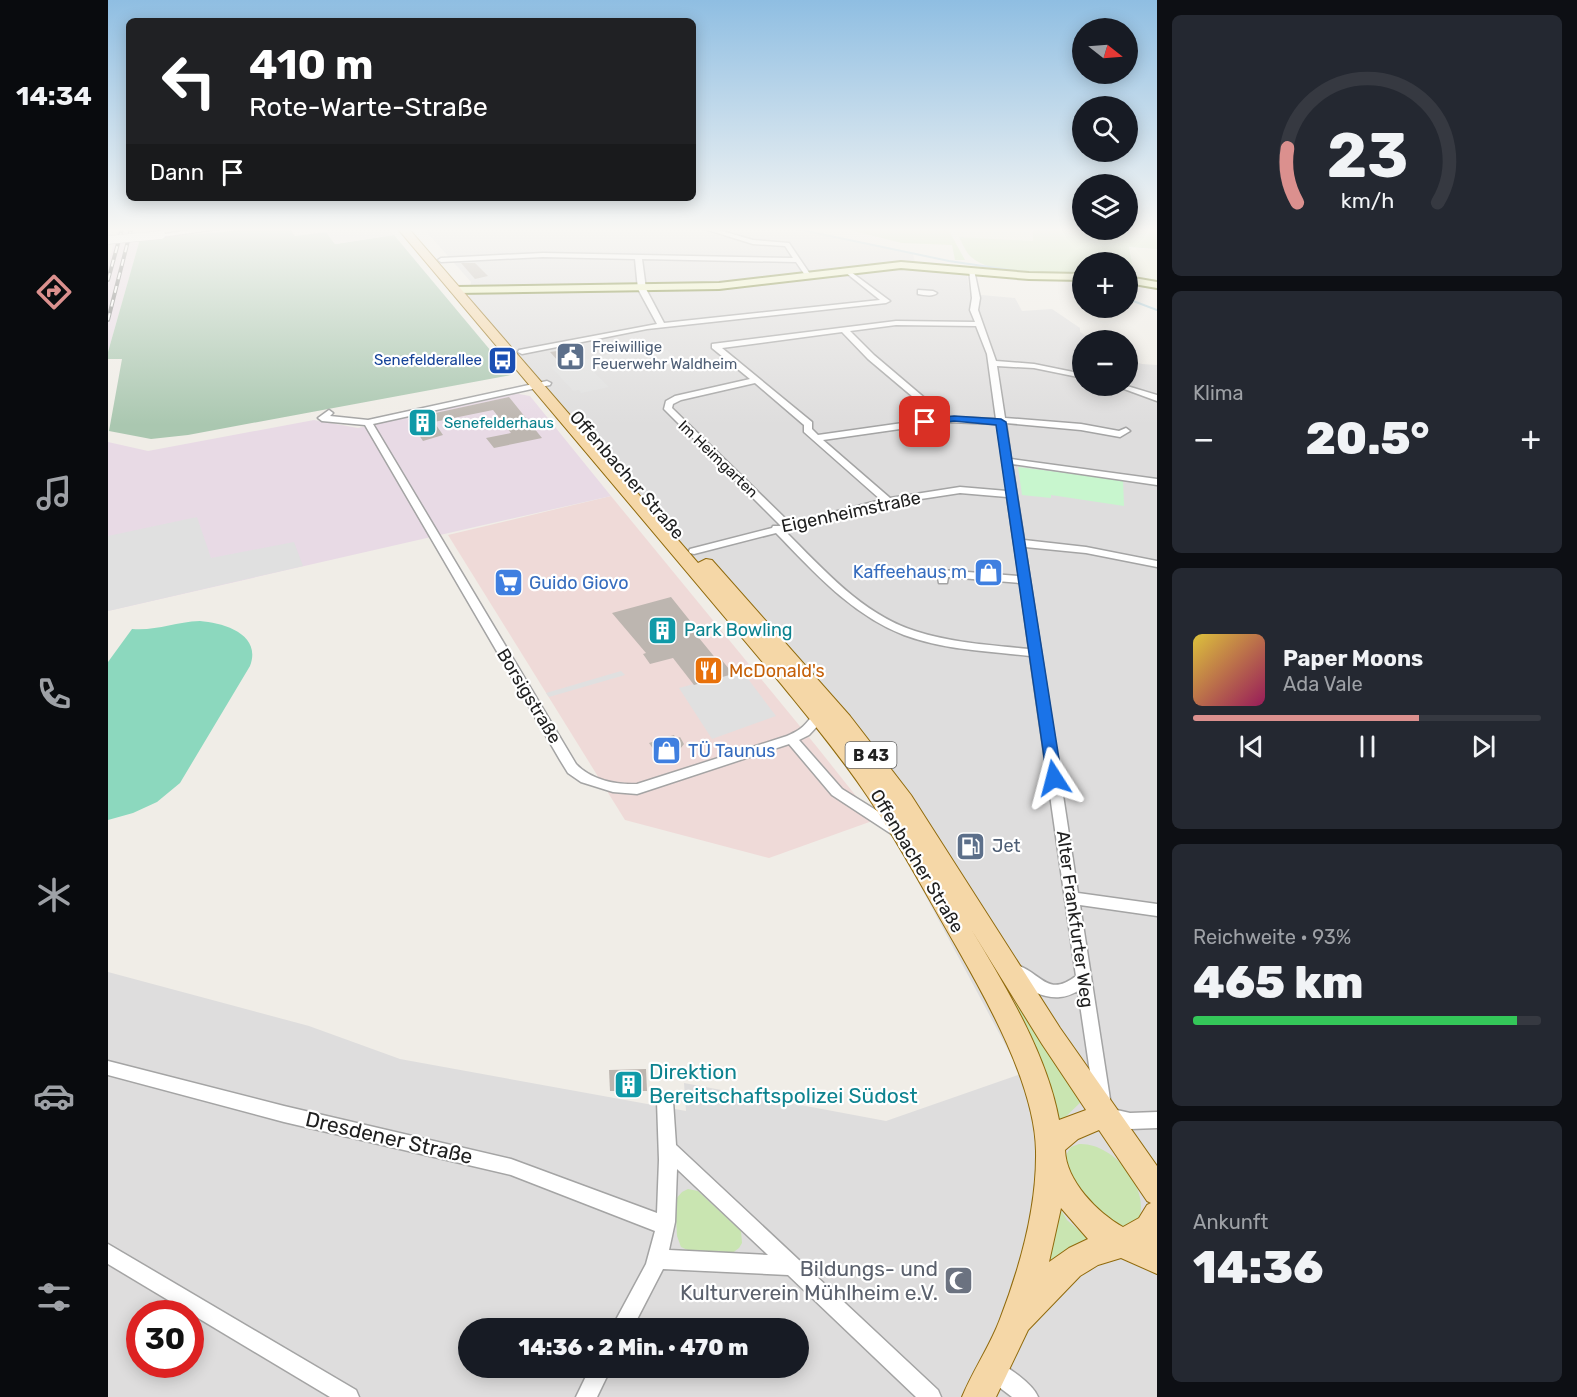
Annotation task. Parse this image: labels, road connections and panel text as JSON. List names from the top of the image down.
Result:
{
  "streets": {
    "main road": ["Offenbacher Straße", "B 43"],
    "street": [
      "Im Heimgarten",
      "Eigenheimstraße",
      "Borsigstraße",
      "Alter Frankfurter Weg",
      "Dresdener Straße"
    ]
  },
  "crossings": [
    ["Im Heimgarten", "Eigenheimstraße"],
    ["Im Heimgarten", "Alter Frankfurter Weg"],
    ["Offenbacher Straße", "Eigenheimstraße"],
    ["Offenbacher Straße", "Borsigstraße"],
    ["Offenbacher Straße", "B 43"],
    ["Offenbacher Straße", "Alter Frankfurter Weg"],
    ["Eigenheimstraße", "Alter Frankfurter Weg"]
  ],
  "places": {
    "public building": ["Freiwillige Feuerwehr Waldheim"],
    "bus stop": ["Senefelderallee"],
    "building": ["Senefelderhaus", "Park Bowling", "Direktion Bereitschaftspolizei Südost"],
    "shop": ["Kaffeehaus m", "TÜ Taunus"],
    "supermarket": ["Guido Giovo"],
    "restaurant": ["McDonald's"],
    "fuel station": ["Jet"],
    "mosque": ["Bildungs- und Kulturverein Mühlheim e.V."]
  },
  "north": "right",
  "page": {
    "tabs": "14:34",
    "map_buttons": ["+", "−"],
    "turn": ["410 m", "Rote-Warte-Straße"],
    "then": "Dann",
    "tile": [
      "Klima",
      ["Reichweite · 93%", "465 km"],
      ["Ankunft", "14:36"]
    ],
    "heat": ["−", "20.5°", "+"],
    "song": ["Paper Moons", "Ada Vale"],
    "limit": "30",
    "trip": "14:36 · 2 Min. · 470 m",
    "gauge": ["23", "km/h"]
  }
}
